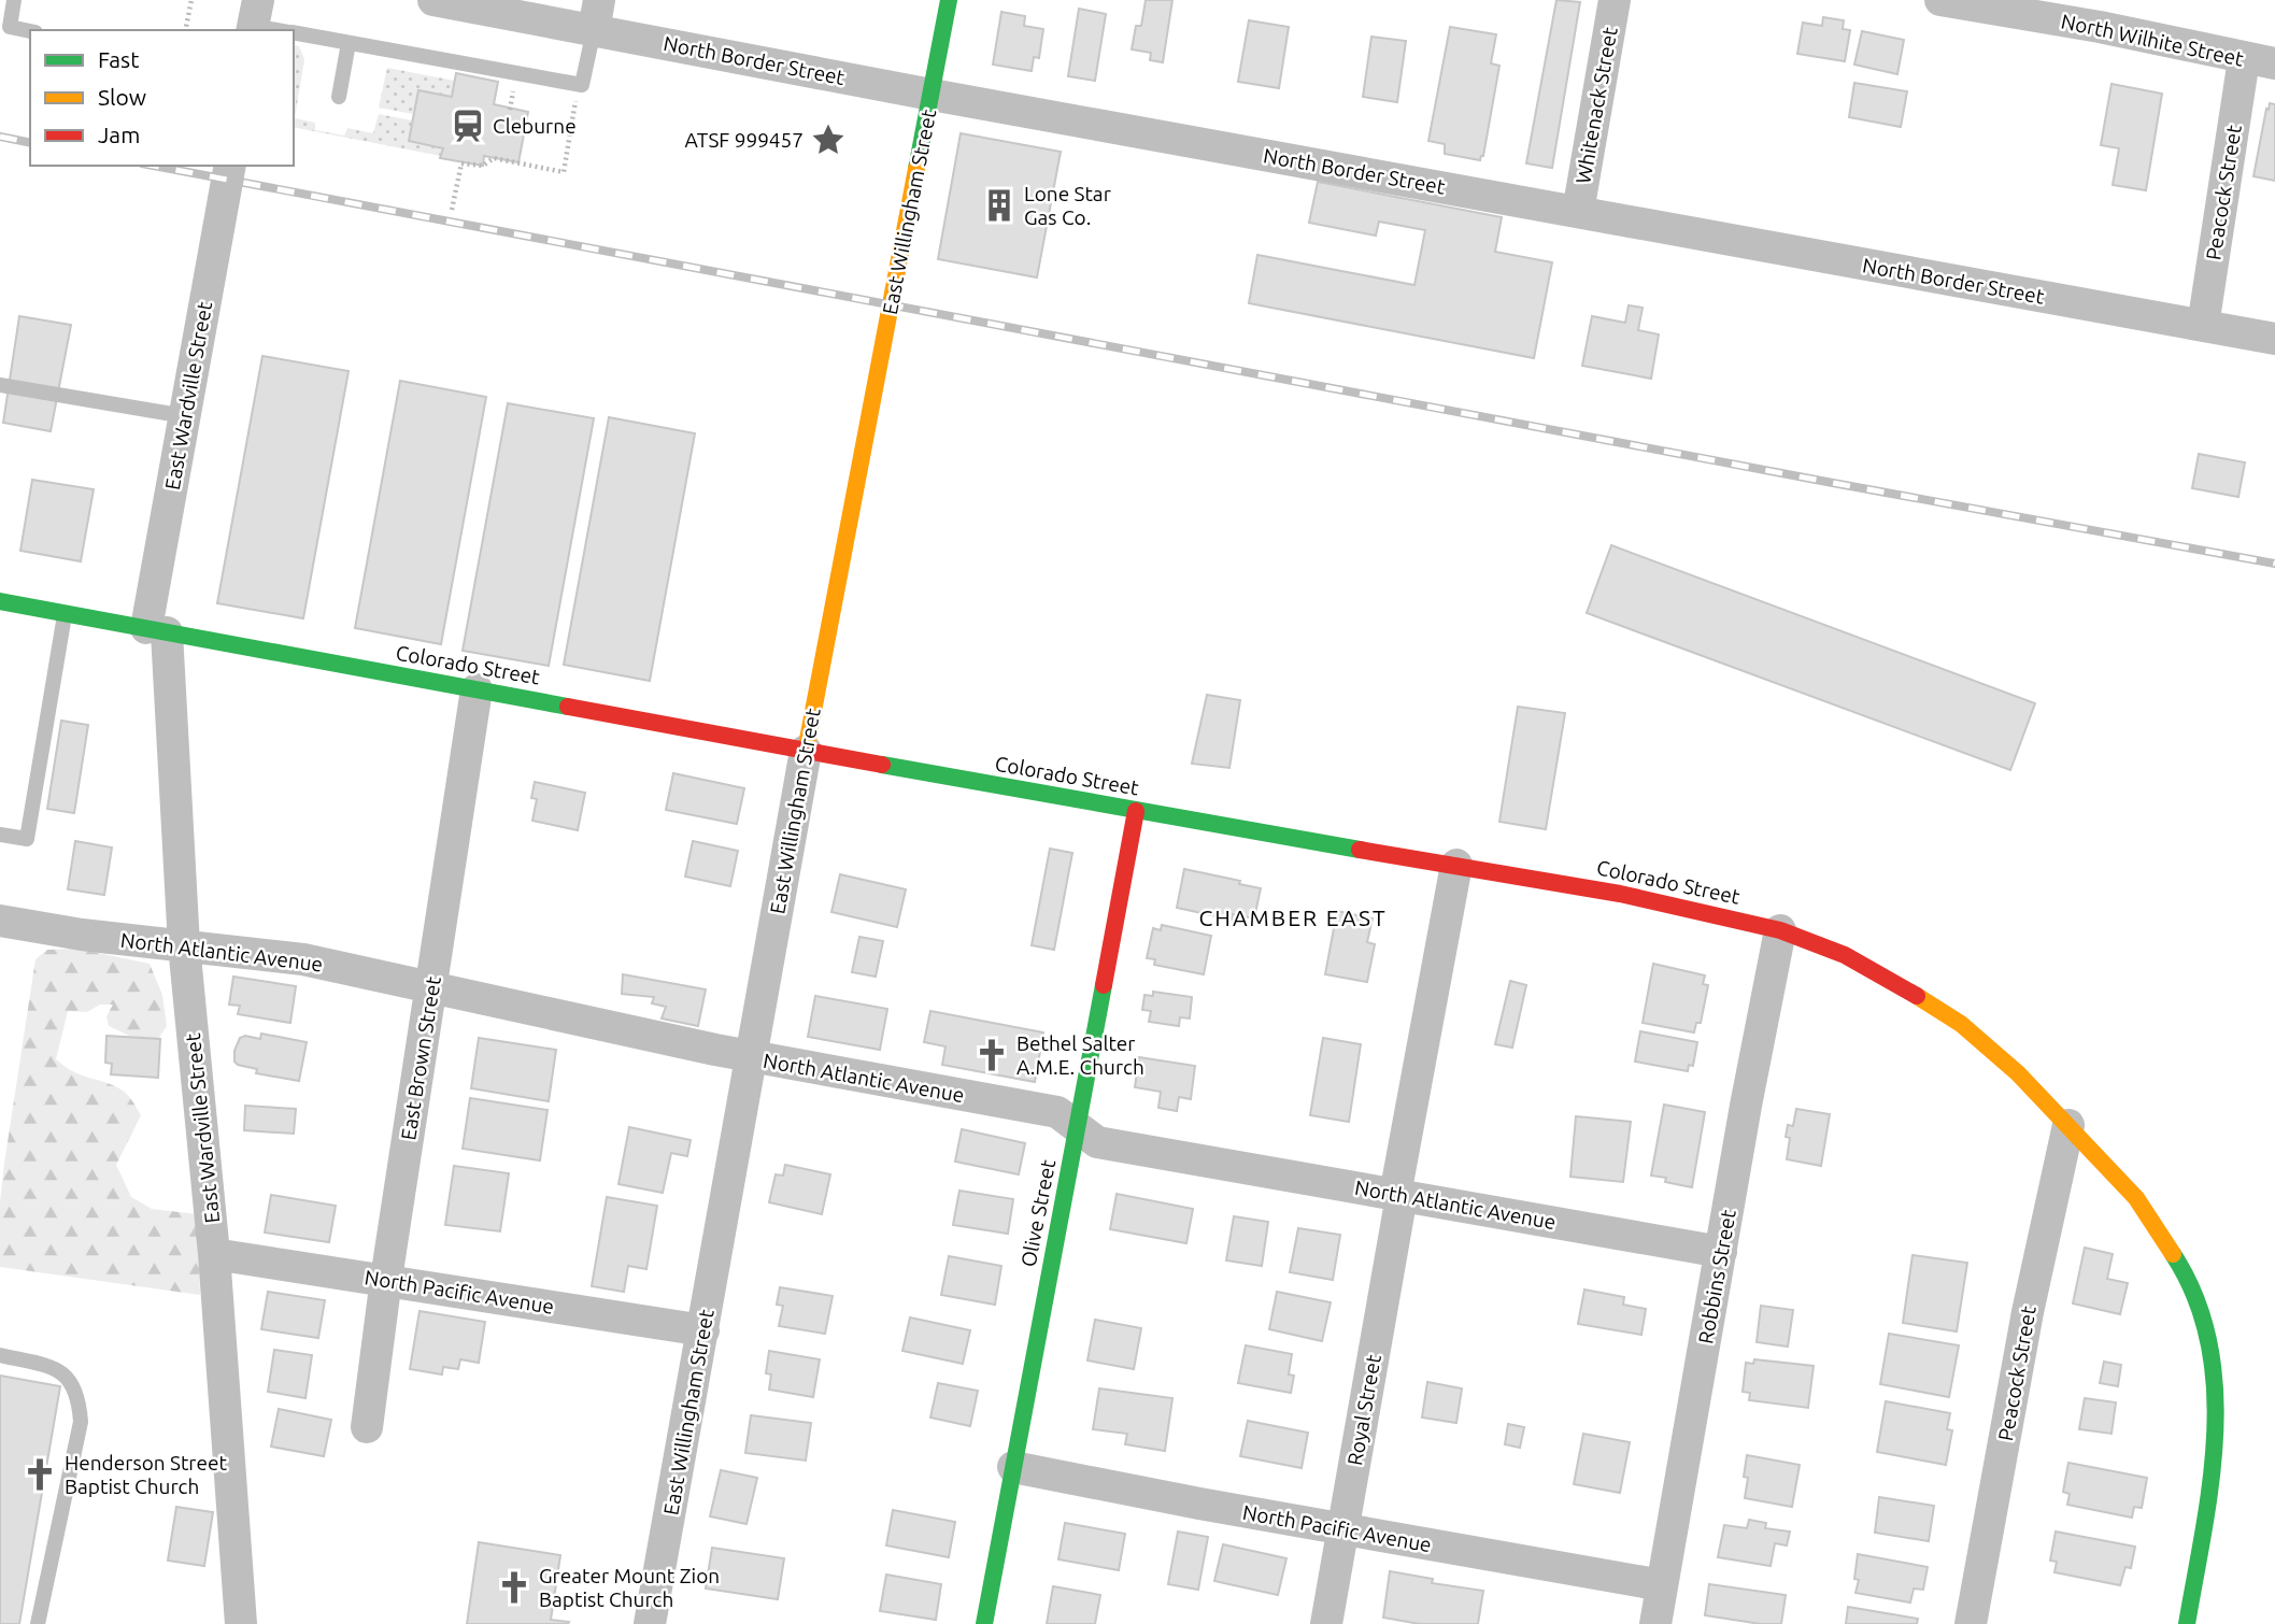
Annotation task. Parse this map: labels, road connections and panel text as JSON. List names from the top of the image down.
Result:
{
  "streets": {
    "street": [
      "North Wilhite Street",
      "North Border Street",
      "Whitenack Street",
      "Peacock Street",
      "East Willingham Street",
      "East Wardville Street",
      "Colorado Street",
      "North Atlantic Avenue",
      "East Brown Street",
      "Olive Street",
      "Robbins Street",
      "North Pacific Avenue",
      "Royal Street"
    ]
  },
  "crossings": [
    ["North Wilhite Street", "Peacock Street"],
    ["North Border Street", "Whitenack Street"],
    ["North Border Street", "Peacock Street"],
    ["North Border Street", "East Willingham Street"],
    ["Peacock Street", "Colorado Street"],
    ["East Willingham Street", "Colorado Street"],
    ["East Willingham Street", "North Atlantic Avenue"],
    ["East Willingham Street", "North Pacific Avenue"],
    ["East Wardville Street", "Colorado Street"],
    ["East Wardville Street", "North Atlantic Avenue"],
    ["East Wardville Street", "North Pacific Avenue"],
    ["Colorado Street", "East Brown Street"],
    ["Colorado Street", "Olive Street"],
    ["Colorado Street", "Robbins Street"],
    ["Colorado Street", "Royal Street"],
    ["North Atlantic Avenue", "East Brown Street"],
    ["North Atlantic Avenue", "Olive Street"],
    ["North Atlantic Avenue", "Robbins Street"],
    ["North Atlantic Avenue", "Royal Street"],
    ["East Brown Street", "North Pacific Avenue"],
    ["Olive Street", "North Pacific Avenue"],
    ["Robbins Street", "North Pacific Avenue"],
    ["North Pacific Avenue", "Royal Street"]
  ],
  "districts": ["CHAMBER EAST"],
  "places": {
    "station": ["Cleburne"],
    "place": ["ATSF 999457"],
    "building": ["Lone Star Gas Co."],
    "church": ["Bethel Salter A.M.E. Church", "Henderson Street Baptist Church", "Greater Mount Zion Baptist Church"]
  },
  "legend": ["Fast", "Slow", "Jam"]
}
